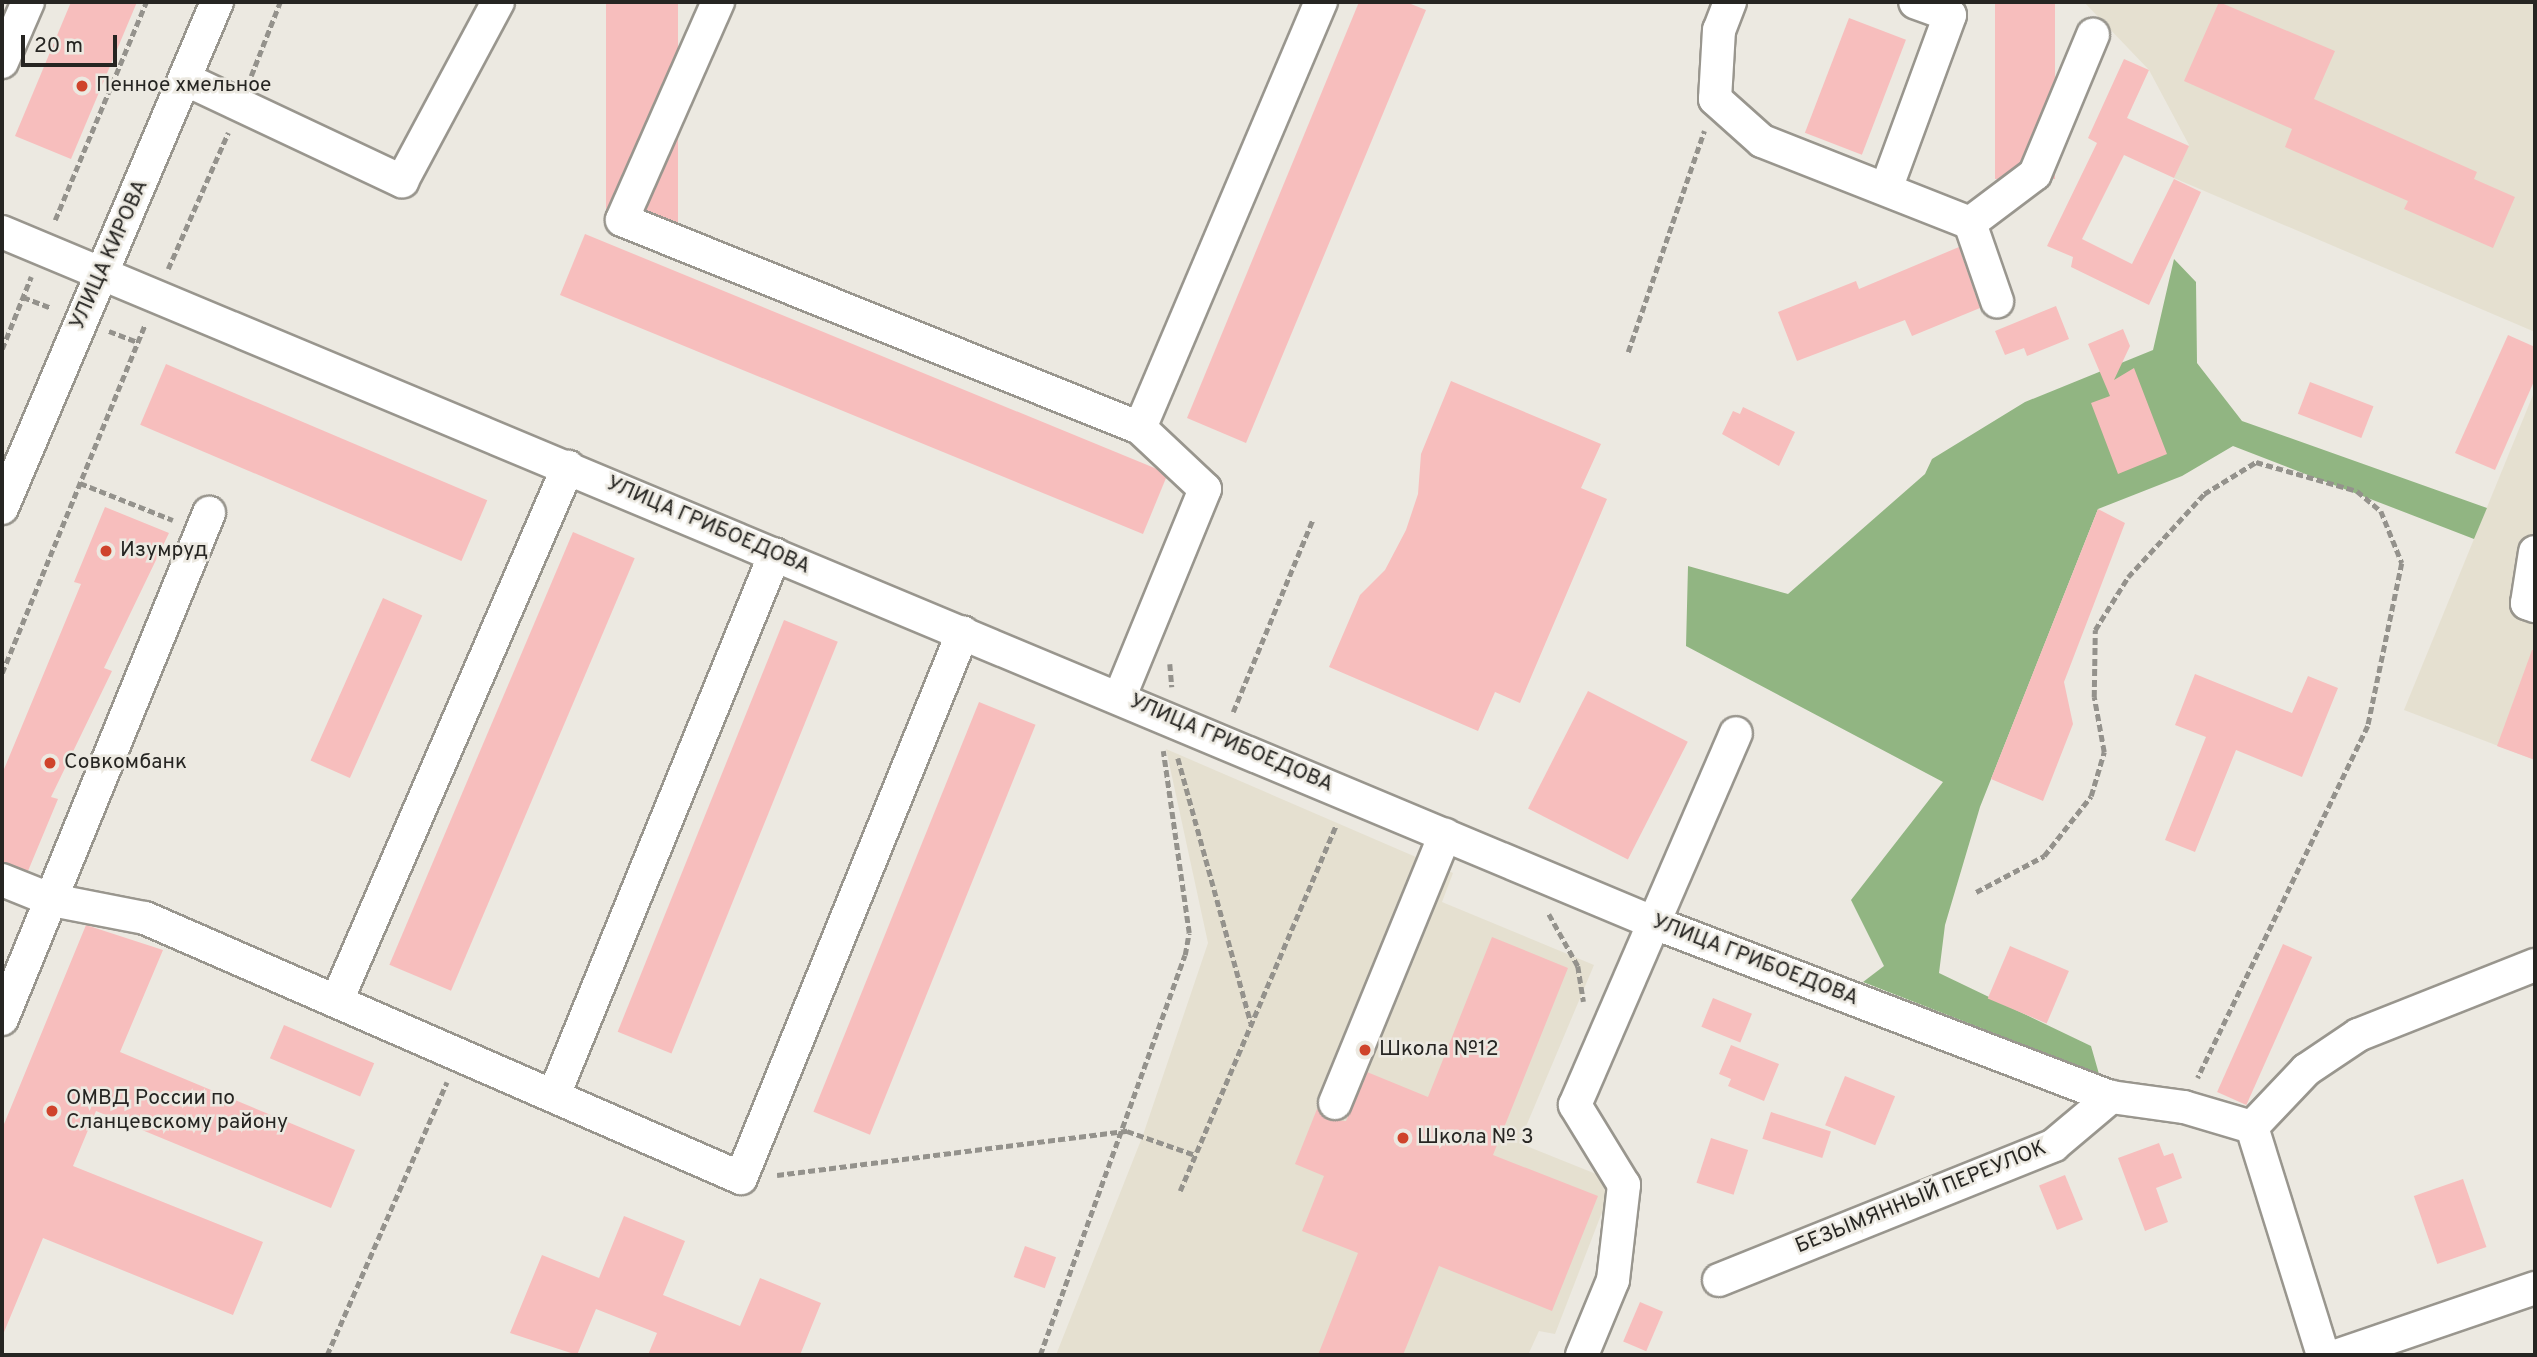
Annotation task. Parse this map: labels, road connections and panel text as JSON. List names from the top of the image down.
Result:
{
  "streets": {
    "street": ["УЛИЦА КИРОВА", "УЛИЦА ГРИБОЕДОВА", "БЕЗЫМЯННЫЙ ПЕРЕУЛОК"]
  },
  "crossings": [
    ["УЛИЦА КИРОВА", "УЛИЦА ГРИБОЕДОВА"],
    ["УЛИЦА ГРИБОЕДОВА", "БЕЗЫМЯННЫЙ ПЕРЕУЛОК"]
  ],
  "places": [
    "Пенное хмельное",
    "Изумруд",
    "Совкомбанк",
    "Школа №12",
    "ОМВД России по Сланцевскому району",
    "Школа № 3"
  ],
  "scale_bar": "20 m"
}
